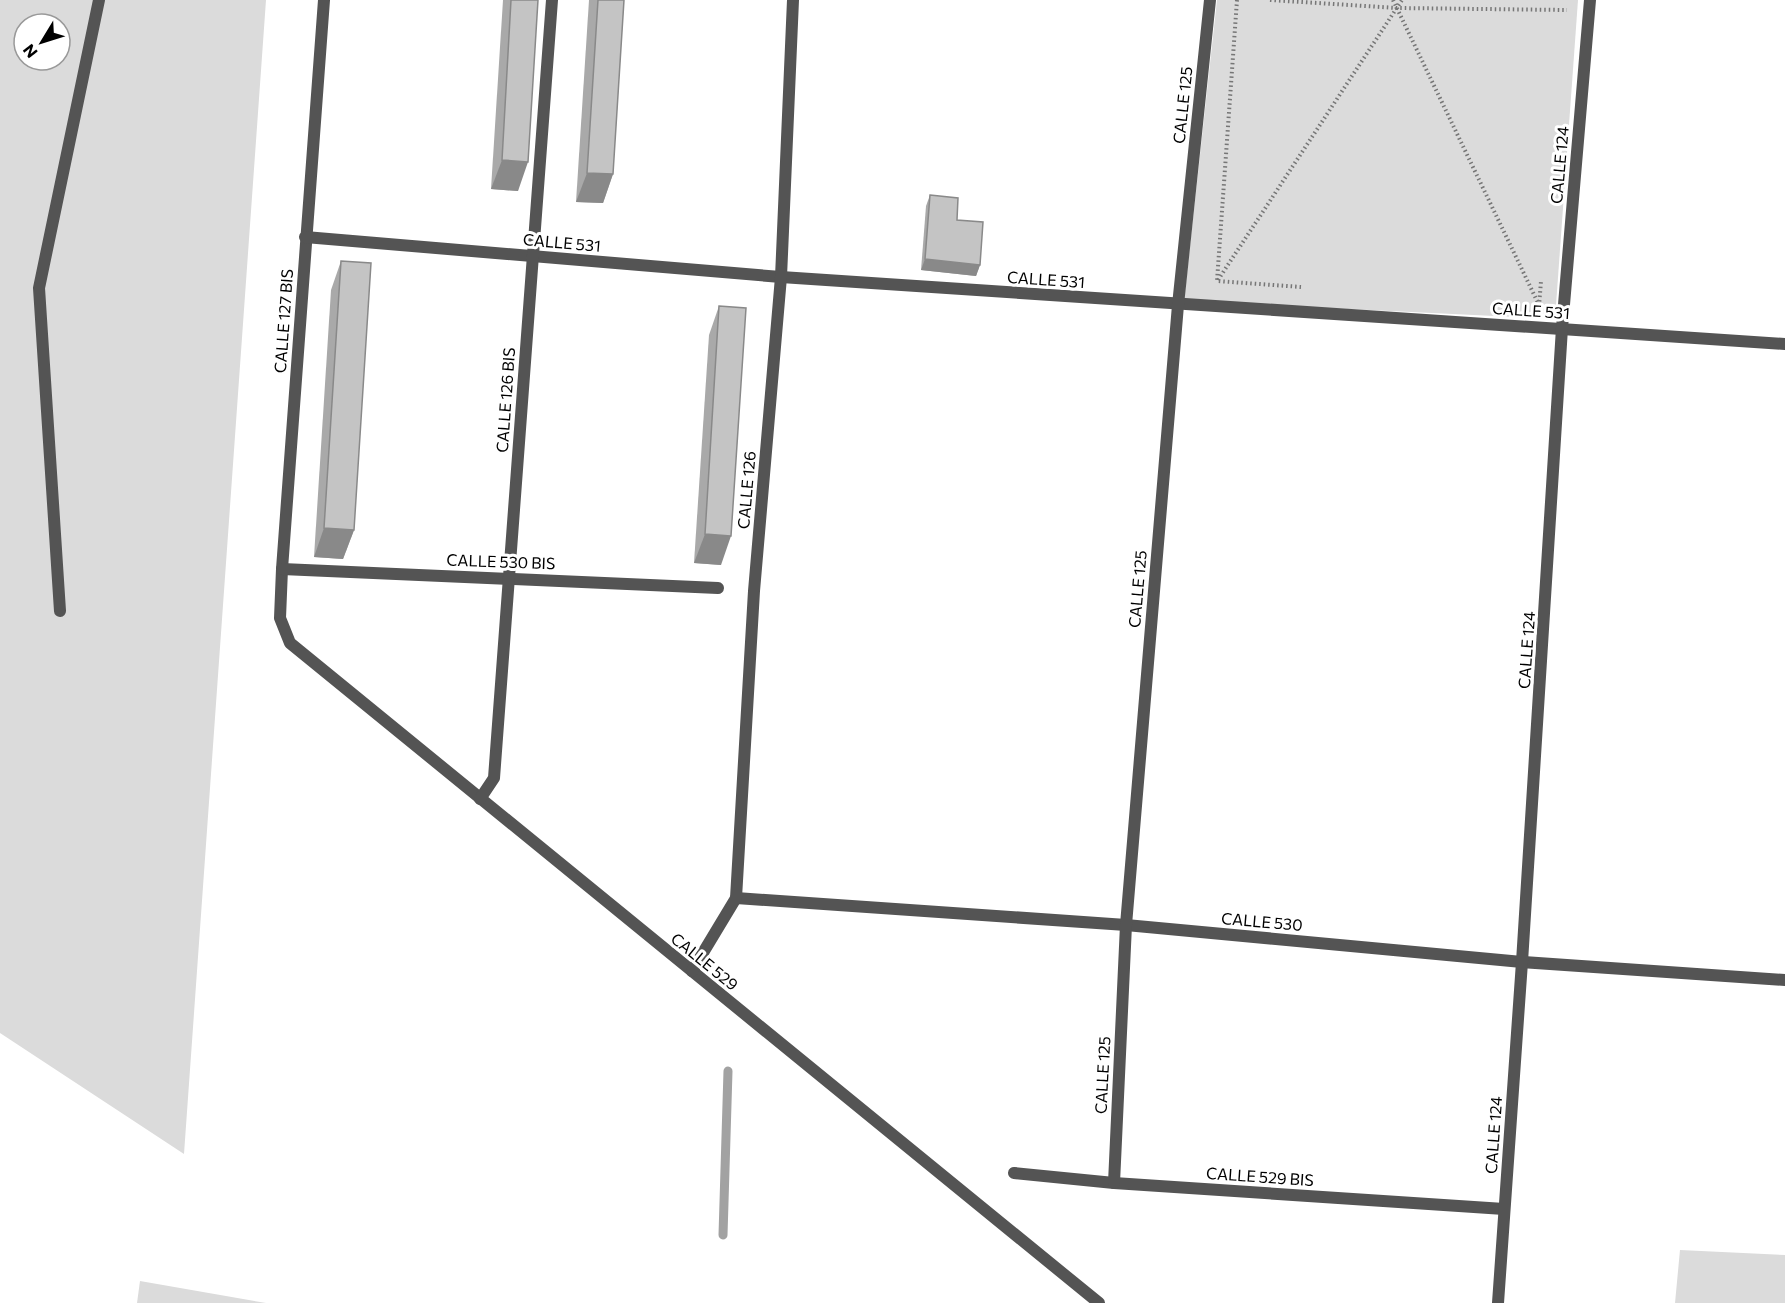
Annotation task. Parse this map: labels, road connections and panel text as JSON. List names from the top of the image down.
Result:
{
  "streets": {
    "street": [
      "CALLE 125",
      "CALLE 124",
      "CALLE 531",
      "CALLE 127 BIS",
      "CALLE 126 BIS",
      "CALLE 126",
      "CALLE 530 BIS",
      "CALLE 530",
      "CALLE 529",
      "CALLE 529 BIS"
    ]
  },
  "crossings": [
    ["CALLE 125", "CALLE 531"],
    ["CALLE 125", "CALLE 530"],
    ["CALLE 125", "CALLE 529 BIS"],
    ["CALLE 124", "CALLE 531"],
    ["CALLE 124", "CALLE 530"],
    ["CALLE 124", "CALLE 529 BIS"],
    ["CALLE 531", "CALLE 127 BIS"],
    ["CALLE 531", "CALLE 126 BIS"],
    ["CALLE 531", "CALLE 126"],
    ["CALLE 127 BIS", "CALLE 530 BIS"],
    ["CALLE 127 BIS", "CALLE 529"],
    ["CALLE 126 BIS", "CALLE 530 BIS"],
    ["CALLE 126 BIS", "CALLE 529"],
    ["CALLE 126", "CALLE 530"],
    ["CALLE 126", "CALLE 529"]
  ],
  "north": "bottom left"
}
